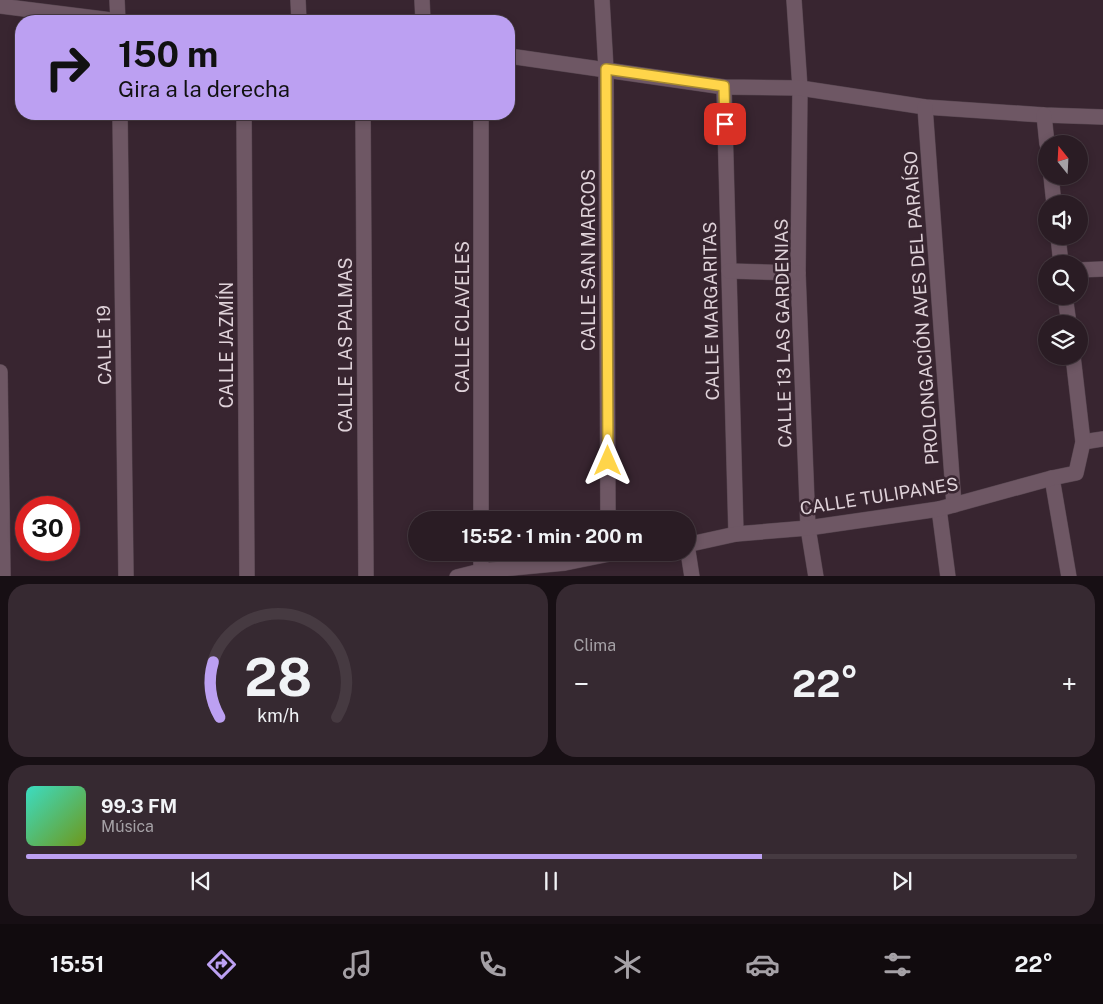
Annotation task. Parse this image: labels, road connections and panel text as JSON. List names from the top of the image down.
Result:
{
  "streets": {
    "street": [
      "CALLE SAN MARCOS",
      "PROLONGACIÓN AVES DEL PARAÍSO",
      "CALLE MARGARITAS",
      "CALLE CLAVELES",
      "CALLE 13 LAS GARDENIAS",
      "CALLE 19",
      "CALLE JAZMÍN",
      "CALLE LAS PALMAS",
      "CALLE TULIPANES"
    ]
  },
  "crossings": [
    ["PROLONGACIÓN AVES DEL PARAÍSO", "CALLE TULIPANES"],
    ["CALLE MARGARITAS", "CALLE TULIPANES"],
    ["CALLE 13 LAS GARDENIAS", "CALLE TULIPANES"]
  ],
  "north": "top",
  "page": {
    "turn": ["150 m", "Gira a la derecha"],
    "limit": "30",
    "trip": "15:52 · 1 min · 200 m",
    "tile": "Clima",
    "heat": ["−", "22°", "+"],
    "song": ["99.3 FM", "Música"],
    "tabs": ["15:51", "22°"],
    "gauge": ["28", "km/h"]
  }
}
